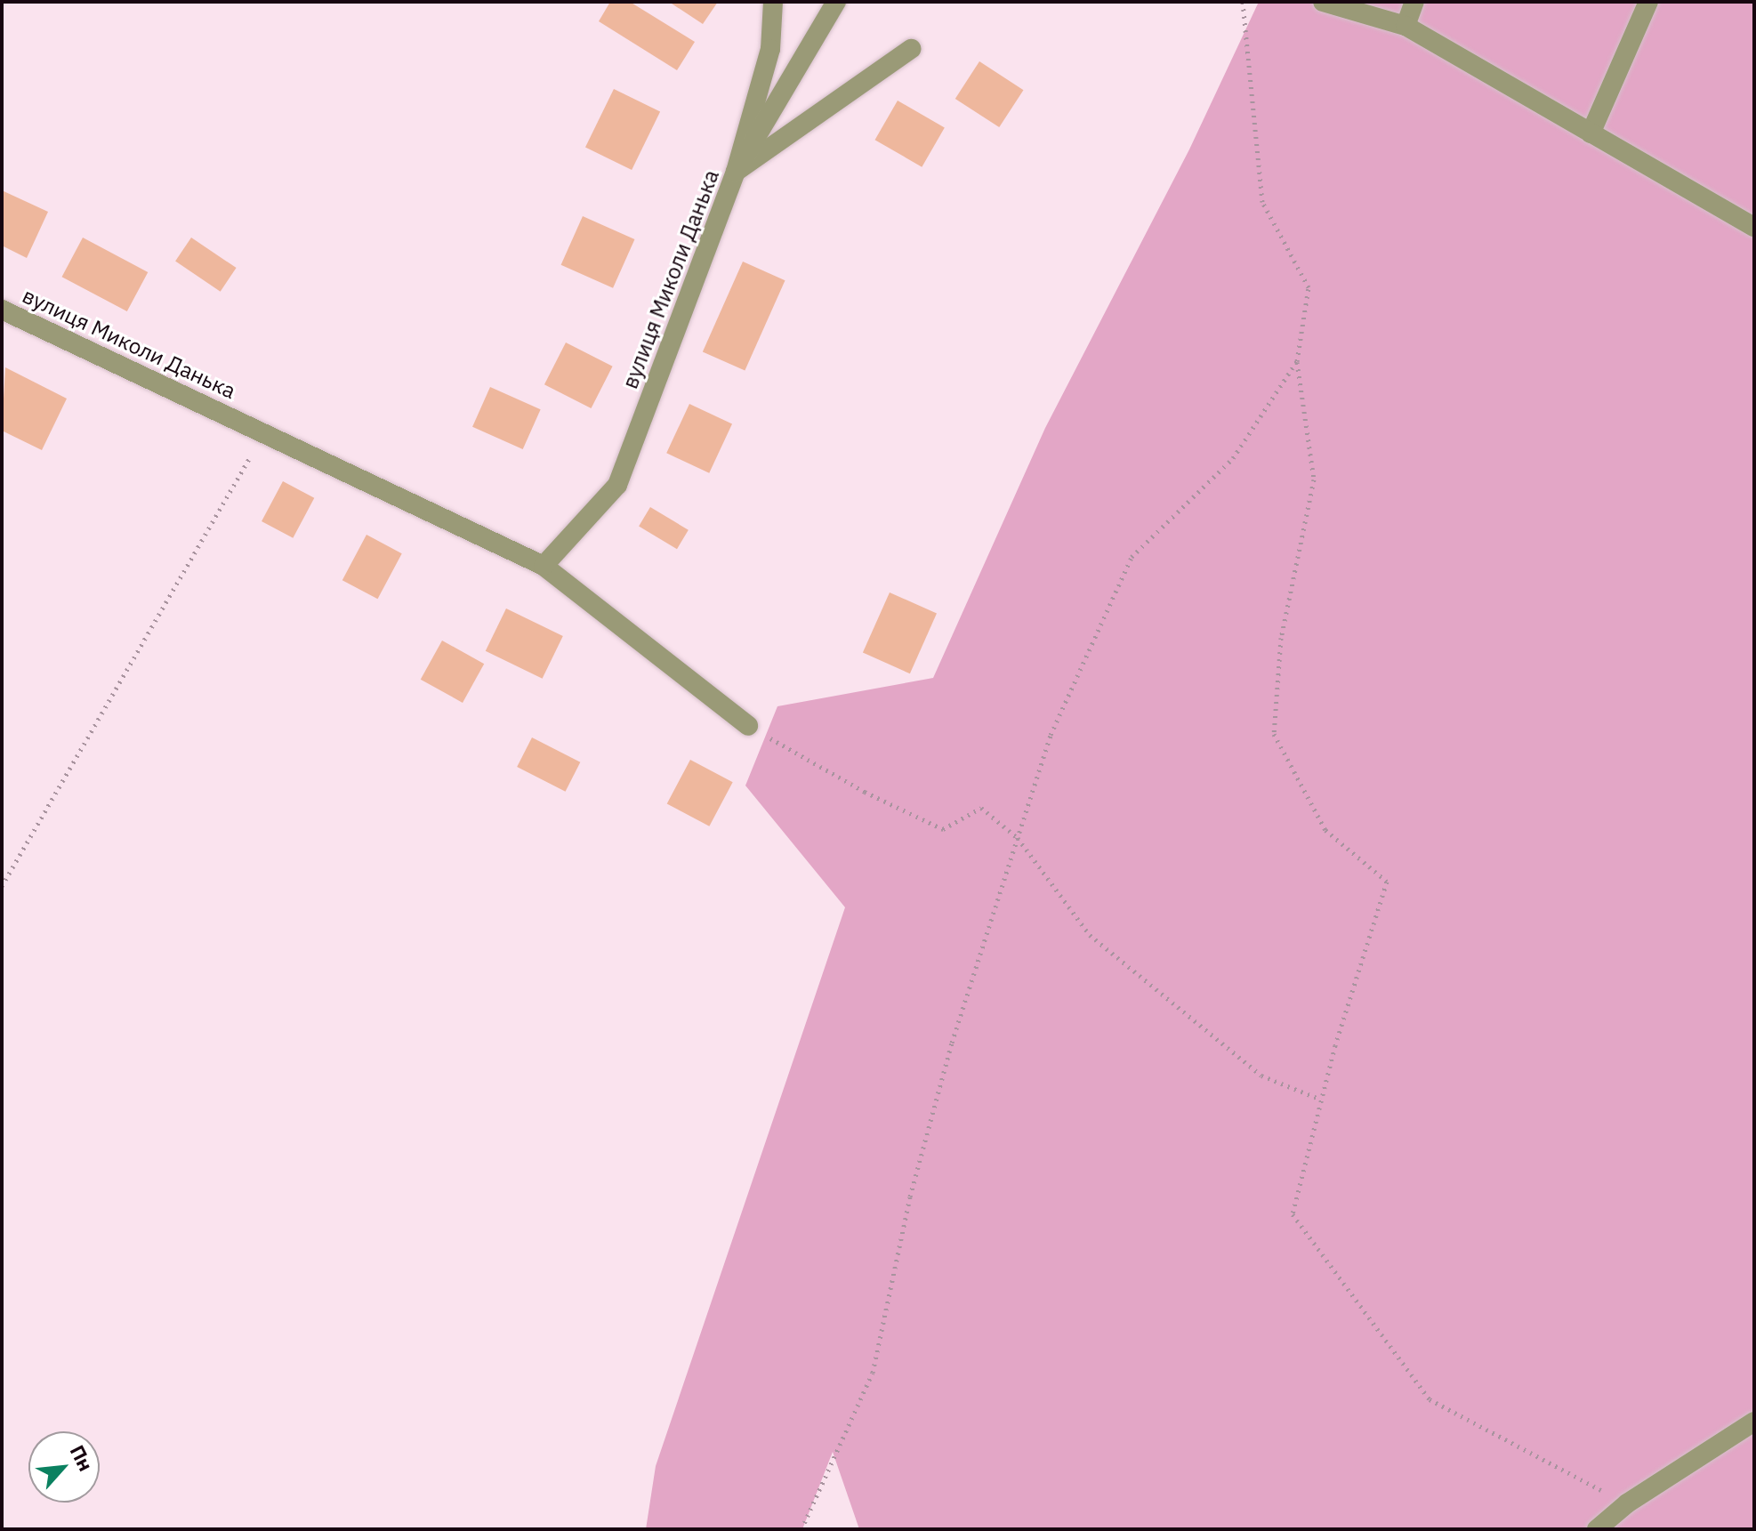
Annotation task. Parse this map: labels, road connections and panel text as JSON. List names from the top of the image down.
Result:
{
  "streets": {
    "street": ["вулиця Миколи Данька"]
  },
  "north": "top right"
}
